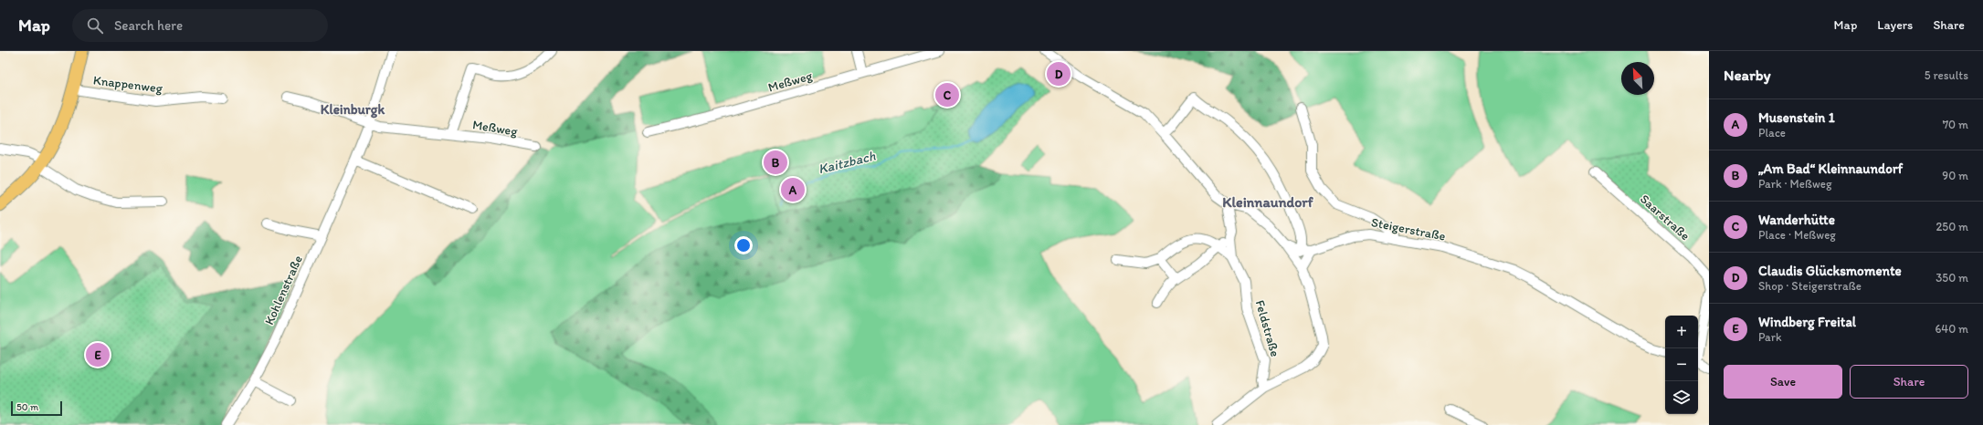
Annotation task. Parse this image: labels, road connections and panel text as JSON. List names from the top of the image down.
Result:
{
  "streets": {
    "street": [
      "Meßweg",
      "Knappenweg",
      "Saarstraße",
      "Steigerstraße",
      "Kohlenstraße",
      "Feldstraße"
    ]
  },
  "crossings": [
    ["Meßweg", "Kohlenstraße"],
    ["Steigerstraße", "Feldstraße"]
  ],
  "districts": ["Kleinburgk", "Kleinnaundorf"],
  "water": ["Kaitzbach"],
  "scale_bar": "50 m",
  "north": "top left",
  "page": {
    "header": "Map",
    "search": "Search here",
    "nav": ["Map", "Layers", "Share"],
    "heading": ["Nearby", "5 results"],
    "pins": [
      "D",
      "C",
      "B",
      "A",
      "E"
    ],
    "list": [
      {
        "mark": "A",
        "name": "Musenstein 1",
        "note": "Place",
        "value": "70 m"
      },
      {
        "mark": "B",
        "name": "„Am Bad“ Kleinnaundorf",
        "note": "Park · Meßweg",
        "value": "90 m"
      },
      {
        "mark": "C",
        "name": "Wanderhütte",
        "note": "Place · Meßweg",
        "value": "250 m"
      },
      {
        "mark": "D",
        "name": "Claudis Glücksmomente",
        "note": "Shop · Steigerstraße",
        "value": "350 m"
      },
      {
        "mark": "E",
        "name": "Windberg Freital",
        "note": "Park",
        "value": "640 m"
      }
    ],
    "map_buttons": ["+", "−"],
    "buttons": ["Save", "Share"],
    "scale": "50 m"
  }
}
